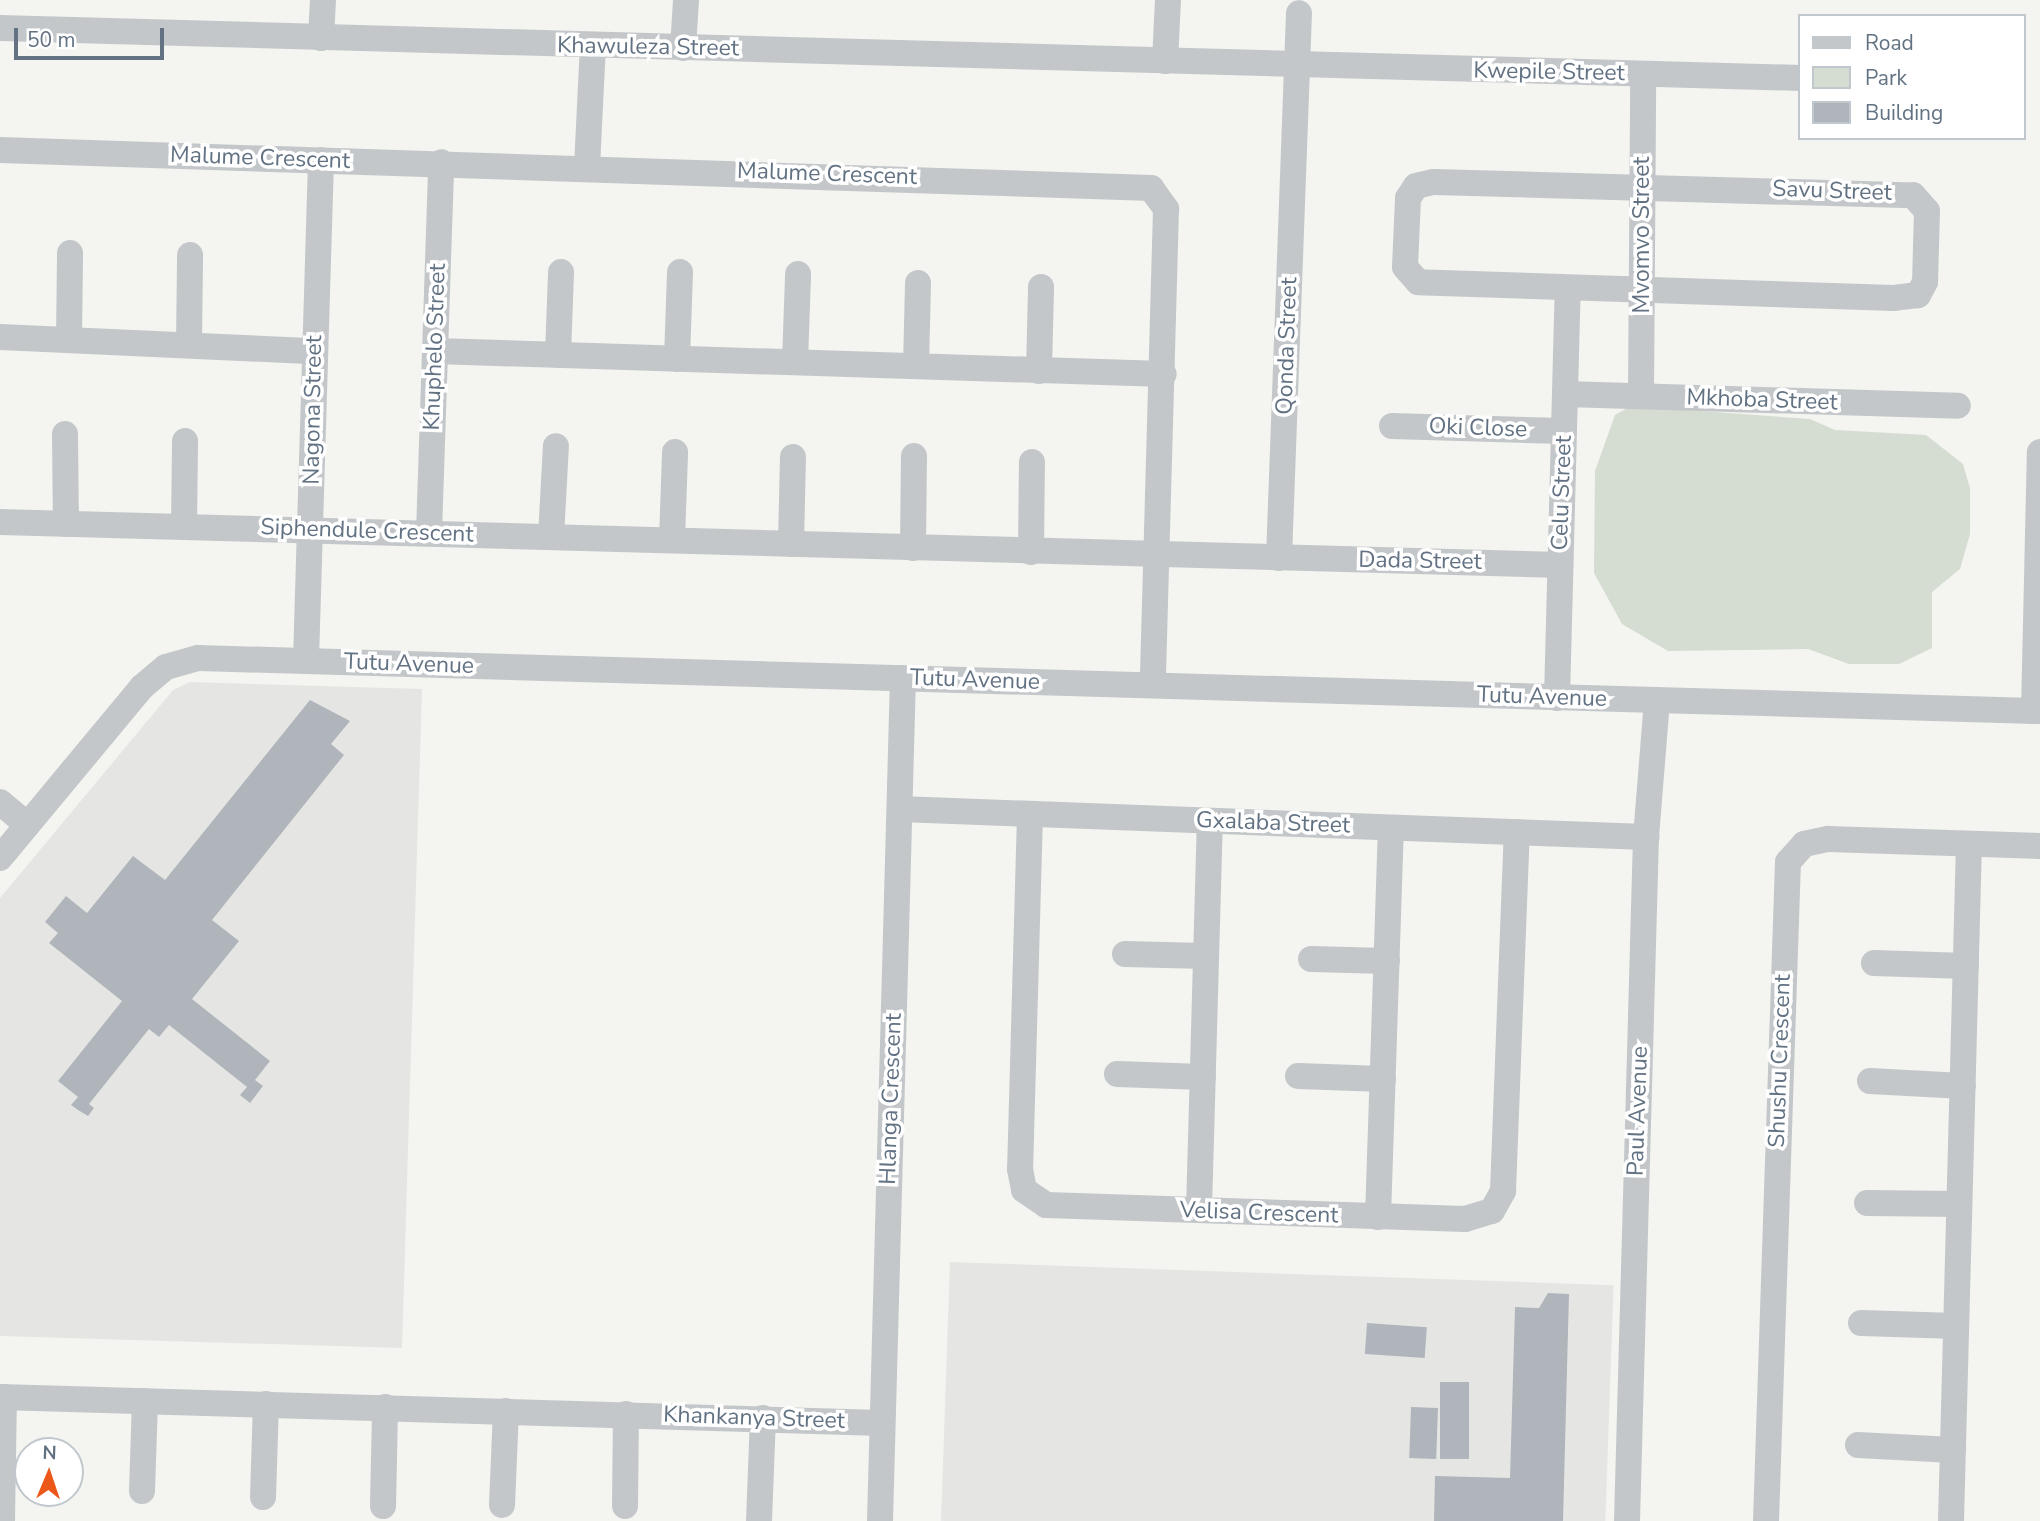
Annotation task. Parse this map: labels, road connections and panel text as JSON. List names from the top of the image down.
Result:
{
  "streets": {
    "street": [
      "Khawuleza Street",
      "Kwepile Street",
      "Malume Crescent",
      "Savu Street",
      "Mvomvo Street",
      "Qonda Street",
      "Khuphelo Street",
      "Mkhoba Street",
      "Nagona Street",
      "Oki Close",
      "Celu Street",
      "Siphendule Crescent",
      "Dada Street",
      "Tutu Avenue",
      "Gxalaba Street",
      "Shushu Crescent",
      "Hlanga Crescent",
      "Paul Avenue",
      "Velisa Crescent",
      "Khankanya Street"
    ]
  },
  "crossings": [
    ["Khawuleza Street", "Kwepile Street"],
    ["Khawuleza Street", "Qonda Street"],
    ["Kwepile Street", "Mvomvo Street"],
    ["Kwepile Street", "Qonda Street"],
    ["Malume Crescent", "Khuphelo Street"],
    ["Malume Crescent", "Nagona Street"],
    ["Malume Crescent", "Siphendule Crescent"],
    ["Malume Crescent", "Tutu Avenue"],
    ["Savu Street", "Mvomvo Street"],
    ["Savu Street", "Celu Street"],
    ["Mvomvo Street", "Mkhoba Street"],
    ["Qonda Street", "Dada Street"],
    ["Khuphelo Street", "Siphendule Crescent"],
    ["Mkhoba Street", "Celu Street"],
    ["Nagona Street", "Siphendule Crescent"],
    ["Nagona Street", "Tutu Avenue"],
    ["Oki Close", "Celu Street"],
    ["Celu Street", "Dada Street"],
    ["Celu Street", "Tutu Avenue"],
    ["Tutu Avenue", "Hlanga Crescent"],
    ["Tutu Avenue", "Paul Avenue"],
    ["Gxalaba Street", "Hlanga Crescent"],
    ["Gxalaba Street", "Paul Avenue"],
    ["Gxalaba Street", "Velisa Crescent"],
    ["Hlanga Crescent", "Khankanya Street"]
  ],
  "legend": ["Road", "Park", "Building"],
  "scale_bar": "50 m",
  "north": "top"
}
